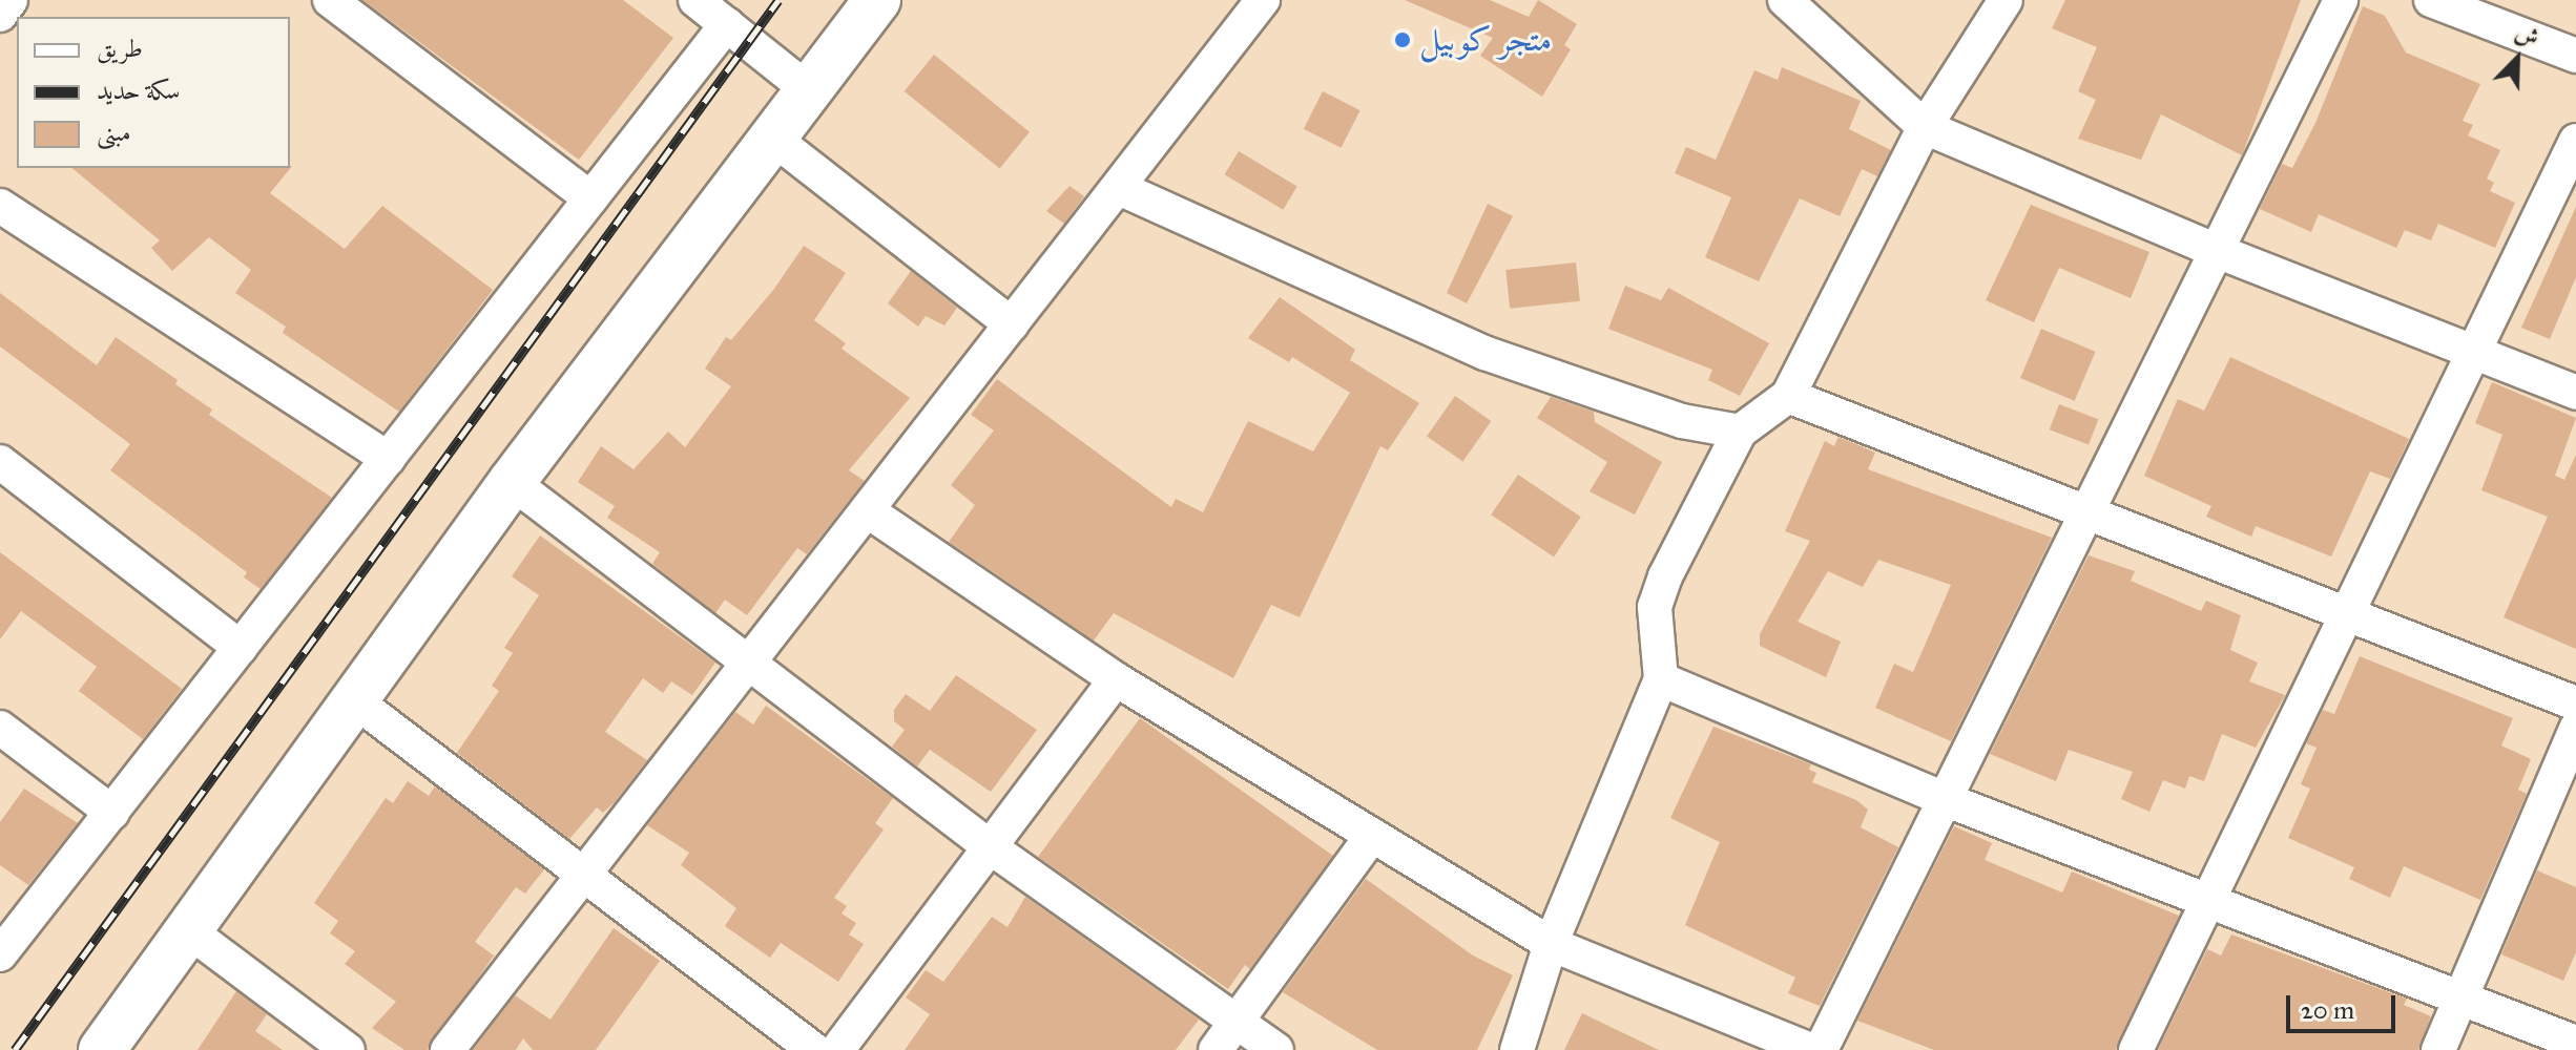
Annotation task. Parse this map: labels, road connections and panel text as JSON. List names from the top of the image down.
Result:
{
  "places": ["متجر كوبيل"],
  "legend": ["طريق", "سكة حديد", "مبنى"],
  "scale_bar": "20 m",
  "north": "top right"
}
